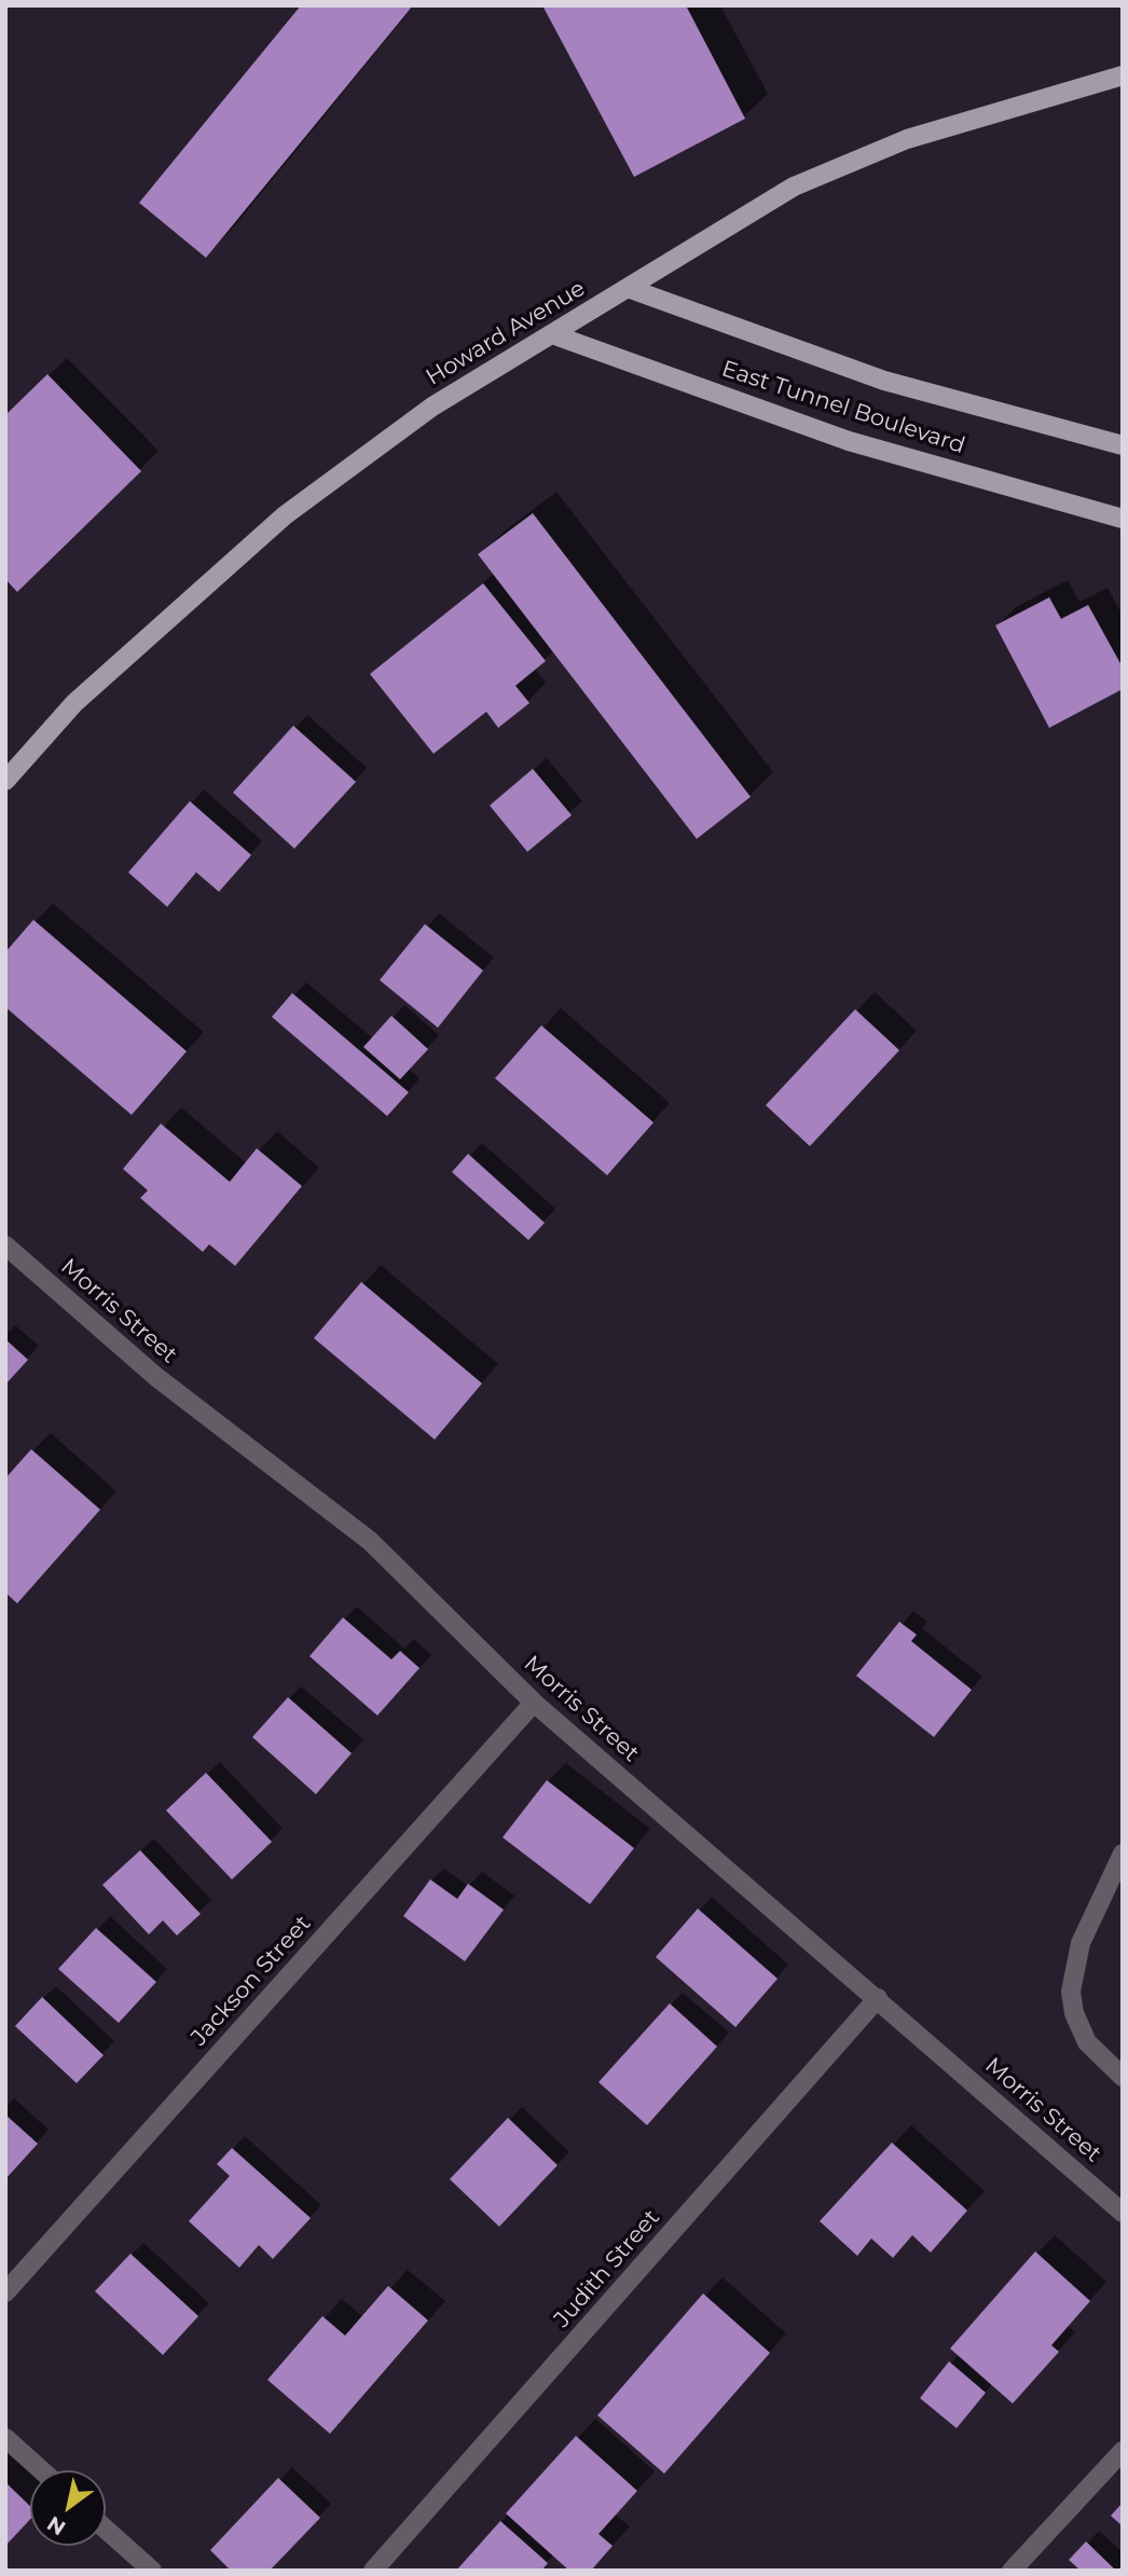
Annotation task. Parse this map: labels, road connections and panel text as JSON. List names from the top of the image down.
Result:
{
  "streets": {
    "main road": ["Howard Avenue", "East Tunnel Boulevard"],
    "street": ["Morris Street", "Jackson Street", "Judith Street"]
  },
  "crossings": [
    ["Howard Avenue", "East Tunnel Boulevard"],
    ["Morris Street", "Jackson Street"],
    ["Morris Street", "Judith Street"]
  ],
  "north": "bottom left"
}
